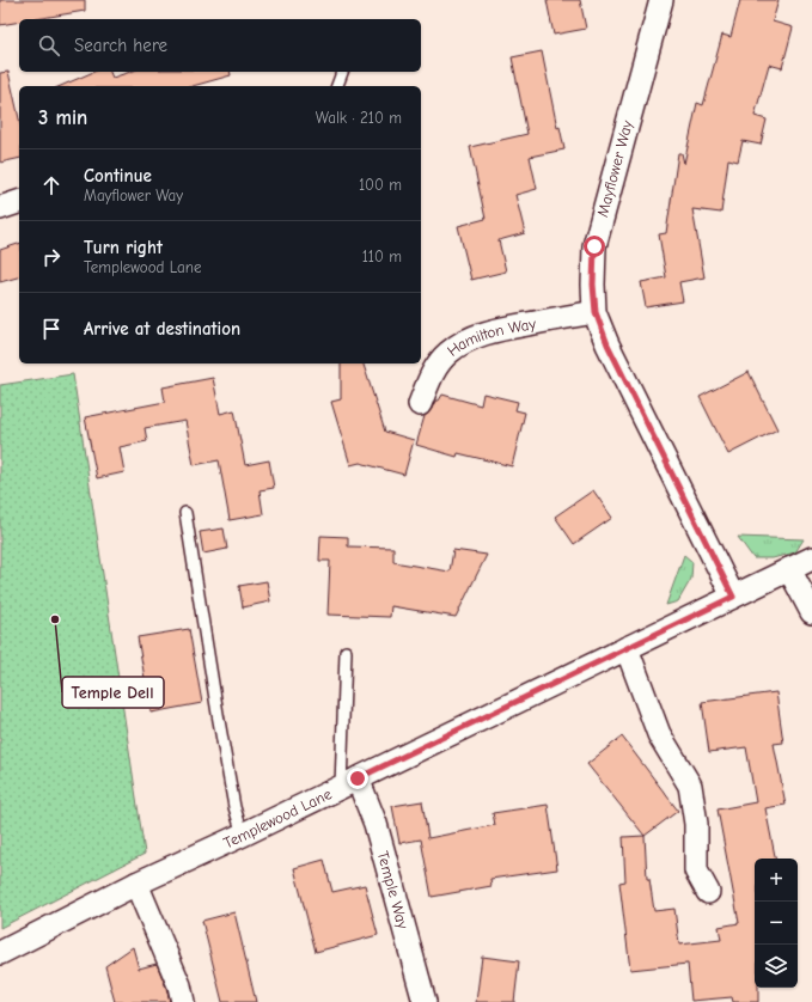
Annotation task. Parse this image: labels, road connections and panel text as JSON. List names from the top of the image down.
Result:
{
  "streets": {
    "street": [
      "Mayflower Way",
      "Hamilton Way",
      "Templewood Lane",
      "Temple Way"
    ]
  },
  "crossings": [
    ["Mayflower Way", "Hamilton Way"],
    ["Mayflower Way", "Templewood Lane"],
    ["Templewood Lane", "Temple Way"]
  ],
  "places": ["Temple Dell"],
  "page": {
    "search": "Search here",
    "heading": ["3 min", "Walk · 210 m"],
    "list": [
      ["Continue", "Mayflower Way", "100 m"],
      ["Turn right", "Templewood Lane", "110 m"],
      "Arrive at destination"
    ],
    "map_buttons": ["+", "−"]
  }
}
